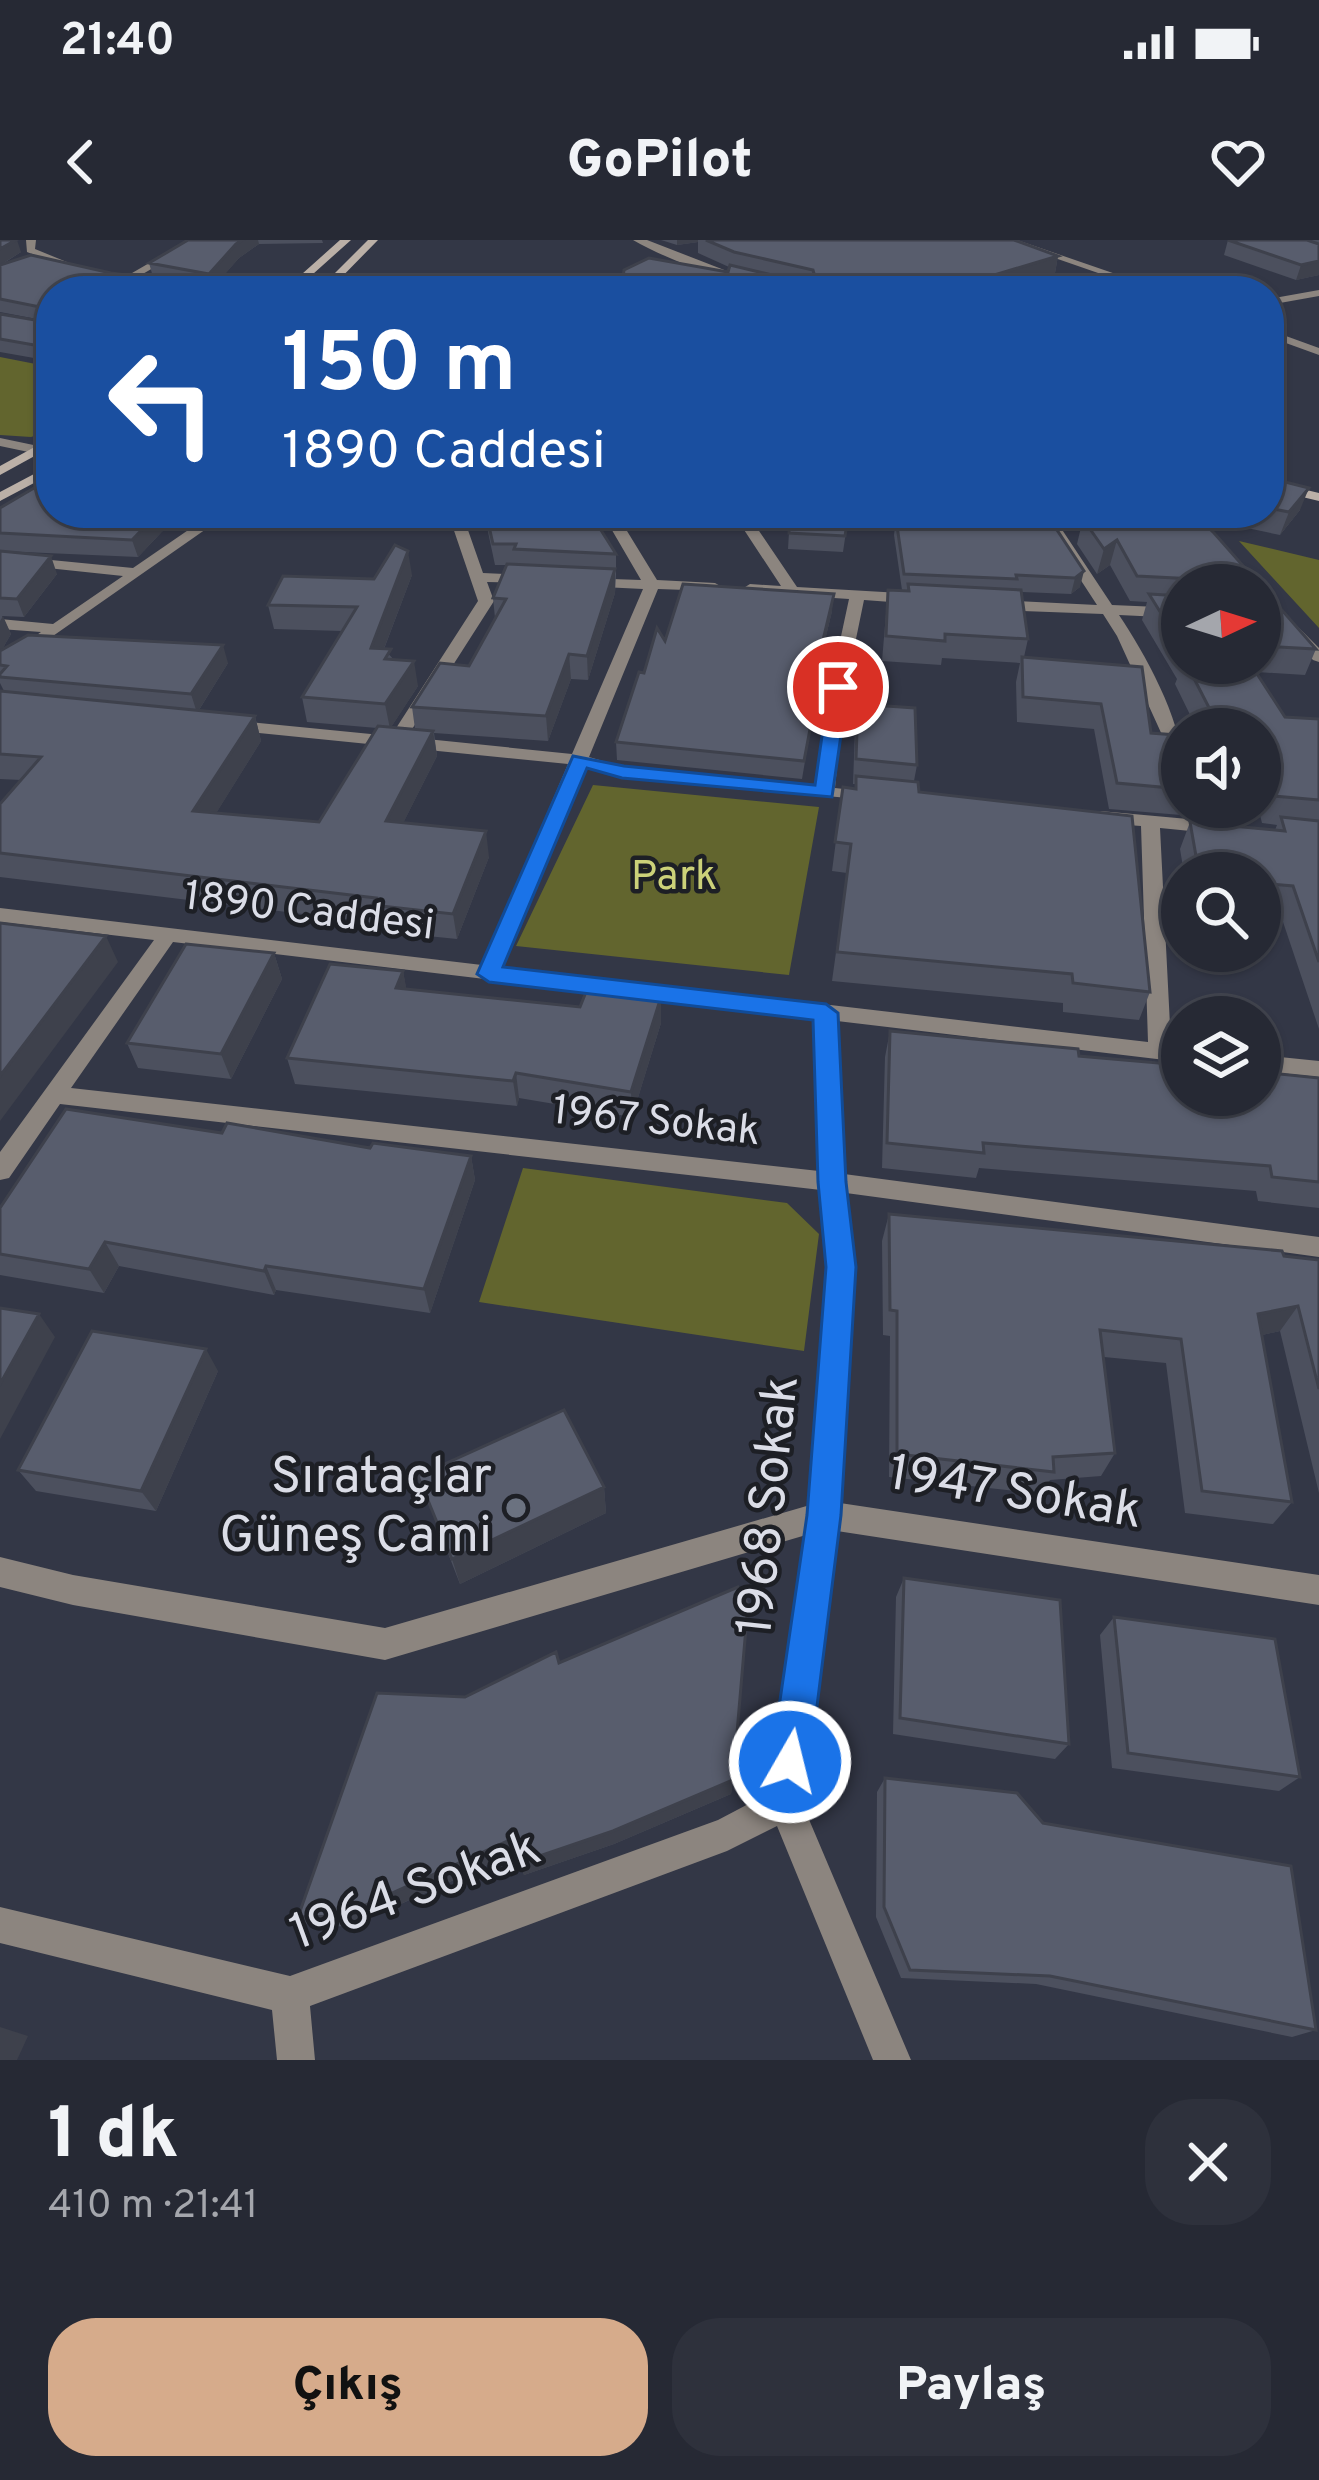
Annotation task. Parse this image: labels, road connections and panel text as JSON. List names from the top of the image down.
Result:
{
  "streets": {
    "street": [
      "1890 Caddesi",
      "1967 Sokak",
      "1947 Sokak",
      "1968 Sokak",
      "1964 Sokak"
    ]
  },
  "crossings": [
    ["1890 Caddesi", "1968 Sokak"],
    ["1967 Sokak", "1968 Sokak"],
    ["1947 Sokak", "1968 Sokak"],
    ["1968 Sokak", "1964 Sokak"]
  ],
  "parks": ["Park"],
  "places": ["Sırataçlar Güneş Cami"],
  "north": "right",
  "page": {
    "status": "21:40",
    "header": "GoPilot",
    "turn": ["150 m", "1890 Caddesi"],
    "heading": ["1 dk", "410 m · 21:41"],
    "buttons": ["Çıkış", "Paylaş"]
  }
}
